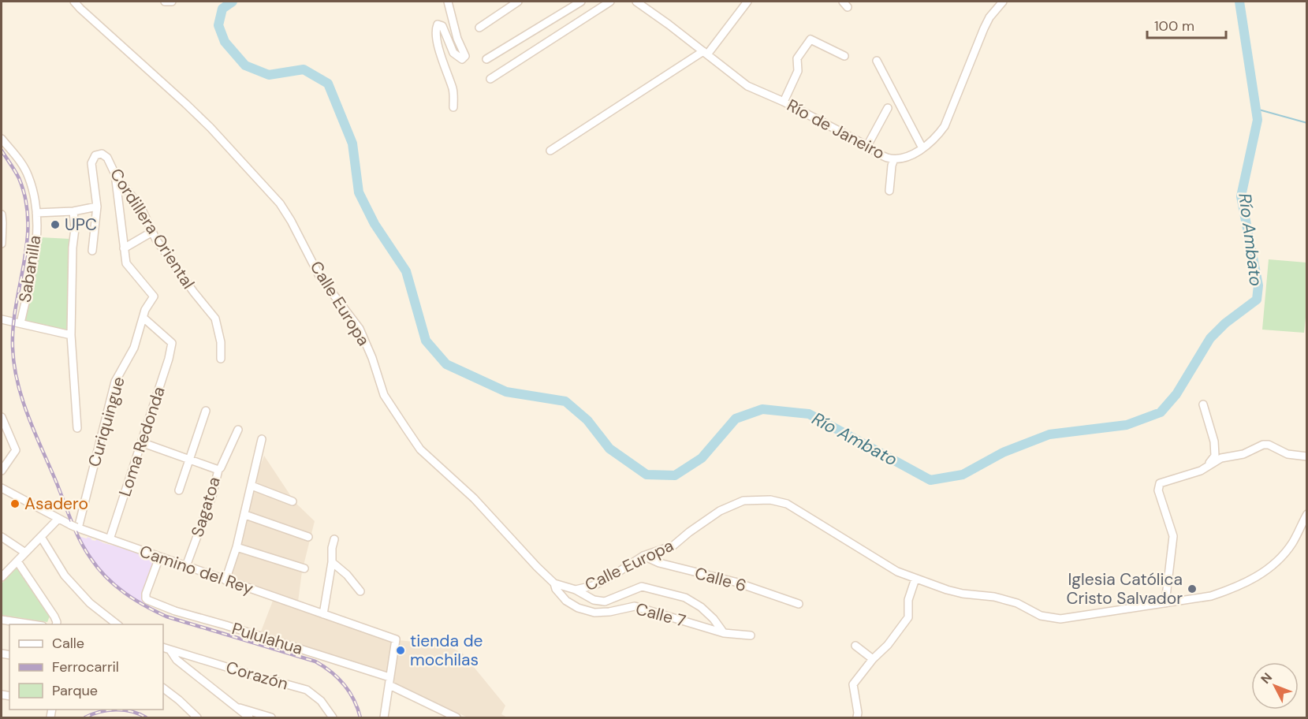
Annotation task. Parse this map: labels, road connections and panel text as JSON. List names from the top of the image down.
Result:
{
  "streets": {
    "street": [
      "Río de Janeiro",
      "Cordillera Oriental",
      "Sabanilla",
      "Calle Europa",
      "Curiquingue",
      "Loma Redonda",
      "Sagatoa",
      "Camino del Rey",
      "Calle 6",
      "Calle 7",
      "Pululahua",
      "Corazón"
    ]
  },
  "crossings": [
    ["Calle Europa", "Calle 6"],
    ["Calle Europa", "Calle 7"],
    ["Curiquingue", "Loma Redonda"],
    ["Curiquingue", "Camino del Rey"],
    ["Loma Redonda", "Sagatoa"],
    ["Loma Redonda", "Camino del Rey"],
    ["Sagatoa", "Camino del Rey"],
    ["Camino del Rey", "Pululahua"]
  ],
  "water": ["Río Ambato"],
  "places": [
    "UPC",
    "Asadero",
    "Iglesia Católica Cristo Salvador",
    "tienda de mochilas"
  ],
  "legend": ["Calle", "Ferrocarril", "Parque"],
  "scale_bar": "100 m",
  "north": "top left"
}
